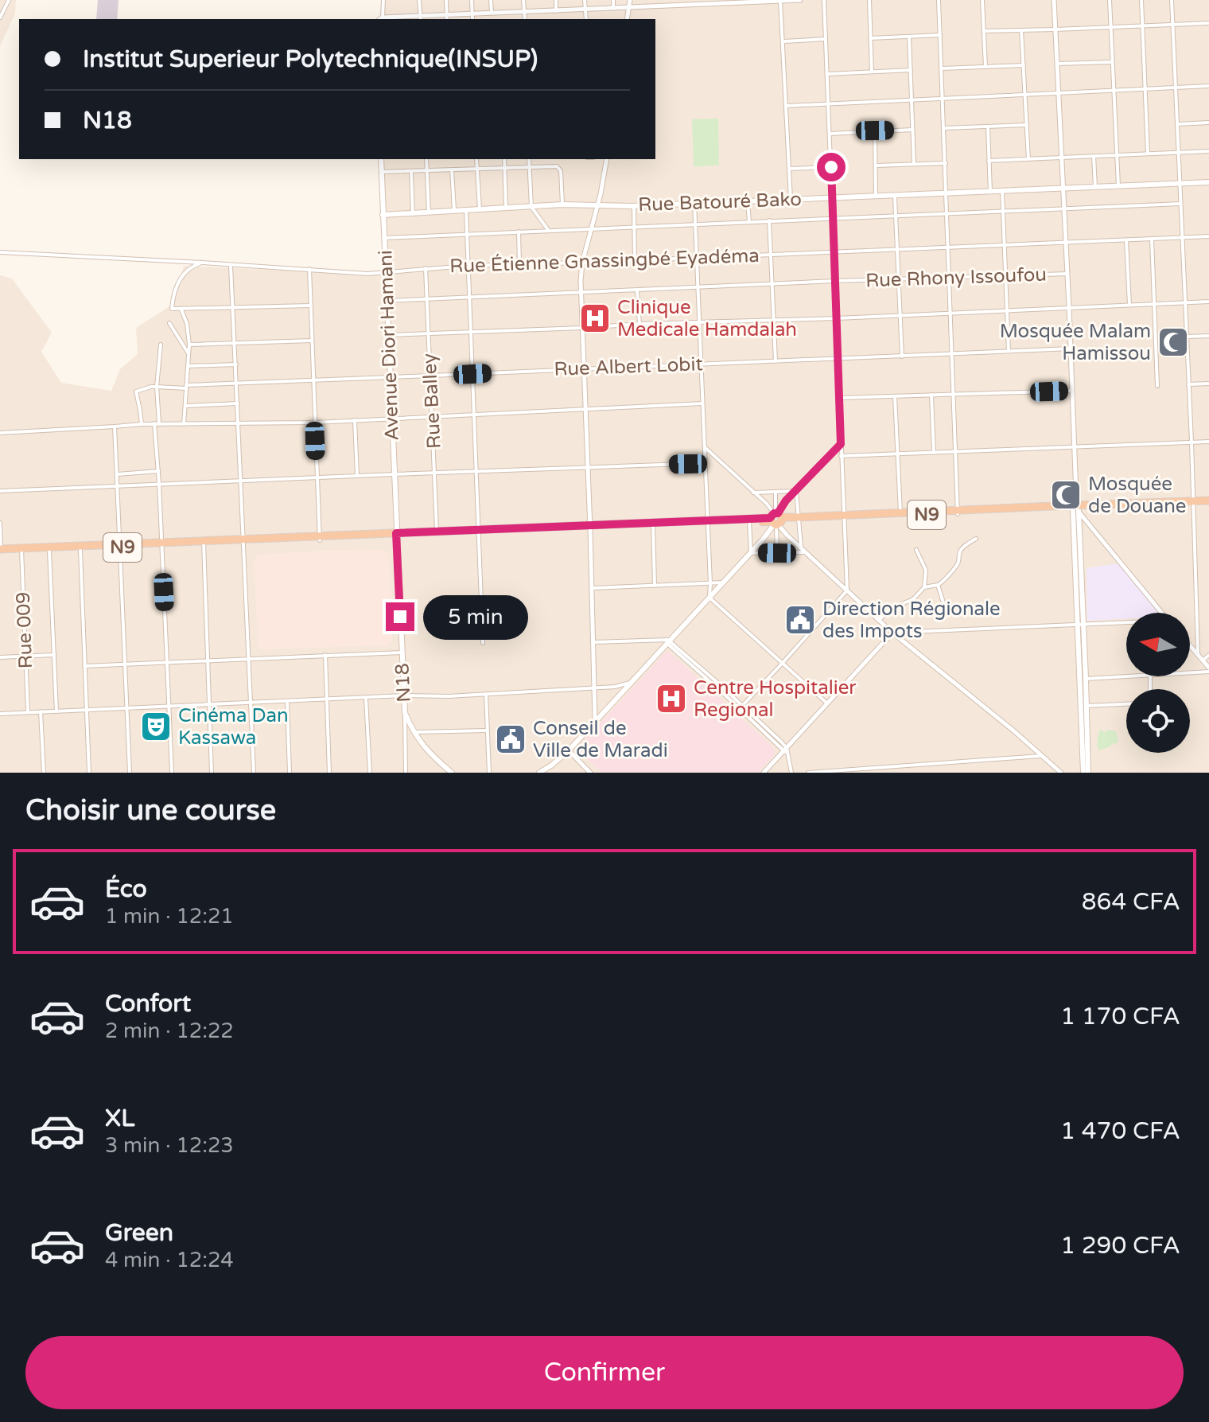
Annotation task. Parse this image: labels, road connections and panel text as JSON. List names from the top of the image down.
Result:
{
  "streets": {
    "highway": ["N9"],
    "main road": ["Rue Batouré Bako", "Avenue Diori Hamani", "N18"],
    "street": [
      "Rue Étienne Gnassingbé Eyadéma",
      "Rue Rhony Issoufou",
      "Rue Albert Lobit",
      "Rue Balley",
      "Rue 009"
    ]
  },
  "crossings": [
    ["Rue Batouré Bako", "Avenue Diori Hamani"],
    ["Rue Étienne Gnassingbé Eyadéma", "Avenue Diori Hamani"],
    ["Rue Étienne Gnassingbé Eyadéma", "Rue Balley"],
    ["Rue Rhony Issoufou", "Avenue Diori Hamani"],
    ["Rue Rhony Issoufou", "Rue Balley"],
    ["Avenue Diori Hamani", "Rue Albert Lobit"],
    ["Avenue Diori Hamani", "N9"],
    ["Avenue Diori Hamani", "N18"],
    ["Rue Albert Lobit", "Rue Balley"],
    ["Rue Balley", "N9"],
    ["N9", "Rue 009"],
    ["N9", "N18"]
  ],
  "places": {
    "hospital": ["Clinique Medicale Hamdalah", "Centre Hospitalier Regional"],
    "mosque": ["Mosquée Malam Hamissou", "Mosquée de Douane"],
    "public building": ["Direction Régionale des Impots", "Conseil de Ville de Maradi"],
    "theatre": ["Cinéma Dan Kassawa"]
  },
  "north": "left",
  "page": {
    "banner": ["Institut Superieur Polytechnique(INSUP)", "N18"],
    "bubble": "5 min",
    "heading": "Choisir une course",
    "list": [
      {
        "name": "Éco",
        "note": "1 min · 12:21",
        "value": "864 CFA"
      },
      {
        "name": "Confort",
        "note": "2 min · 12:22",
        "value": "1 170 CFA"
      },
      {
        "name": "XL",
        "note": "3 min · 12:23",
        "value": "1 470 CFA"
      },
      {
        "name": "Green",
        "note": "4 min · 12:24",
        "value": "1 290 CFA"
      }
    ],
    "buttons": "Confirmer"
  }
}
